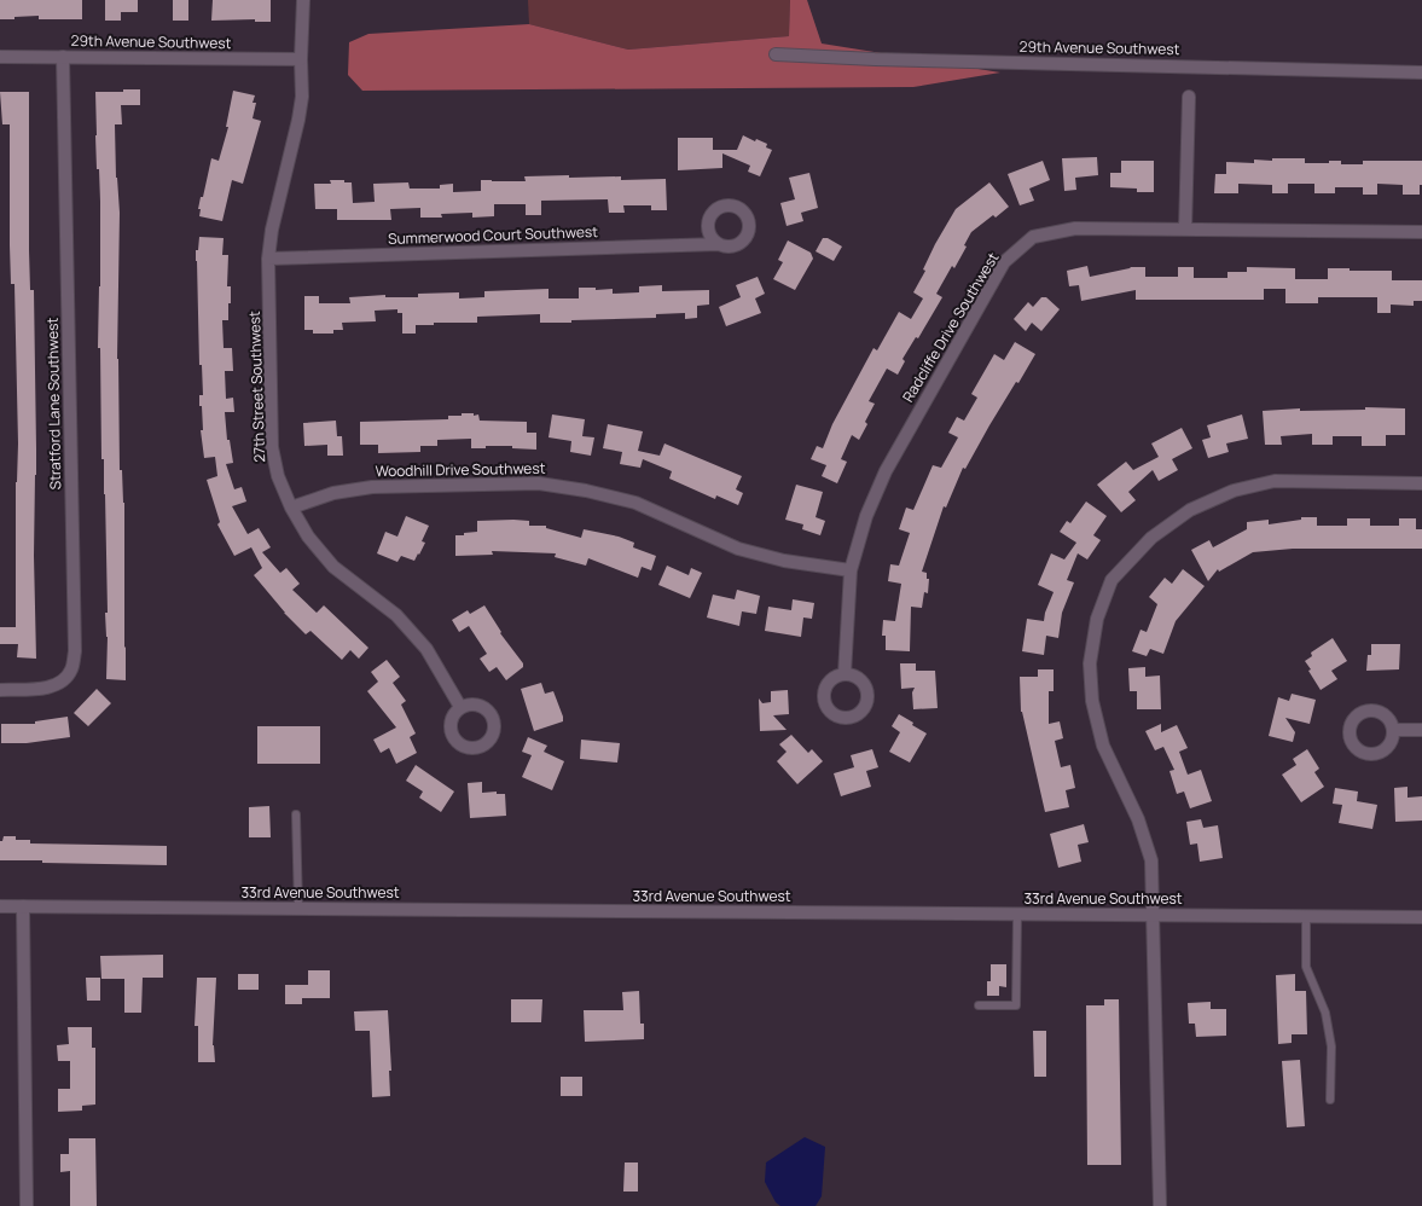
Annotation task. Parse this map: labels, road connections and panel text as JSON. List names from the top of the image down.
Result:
{
  "streets": {
    "street": [
      "29th Avenue Southwest",
      "Summerwood Court Southwest",
      "Radcliffe Drive Southwest",
      "27th Street Southwest",
      "Stratford Lane Southwest",
      "Woodhill Drive Southwest",
      "33rd Avenue Southwest"
    ]
  },
  "crossings": [
    ["29th Avenue Southwest", "27th Street Southwest"],
    ["29th Avenue Southwest", "Stratford Lane Southwest"],
    ["Summerwood Court Southwest", "27th Street Southwest"],
    ["Radcliffe Drive Southwest", "Woodhill Drive Southwest"],
    ["27th Street Southwest", "Woodhill Drive Southwest"]
  ]
}
